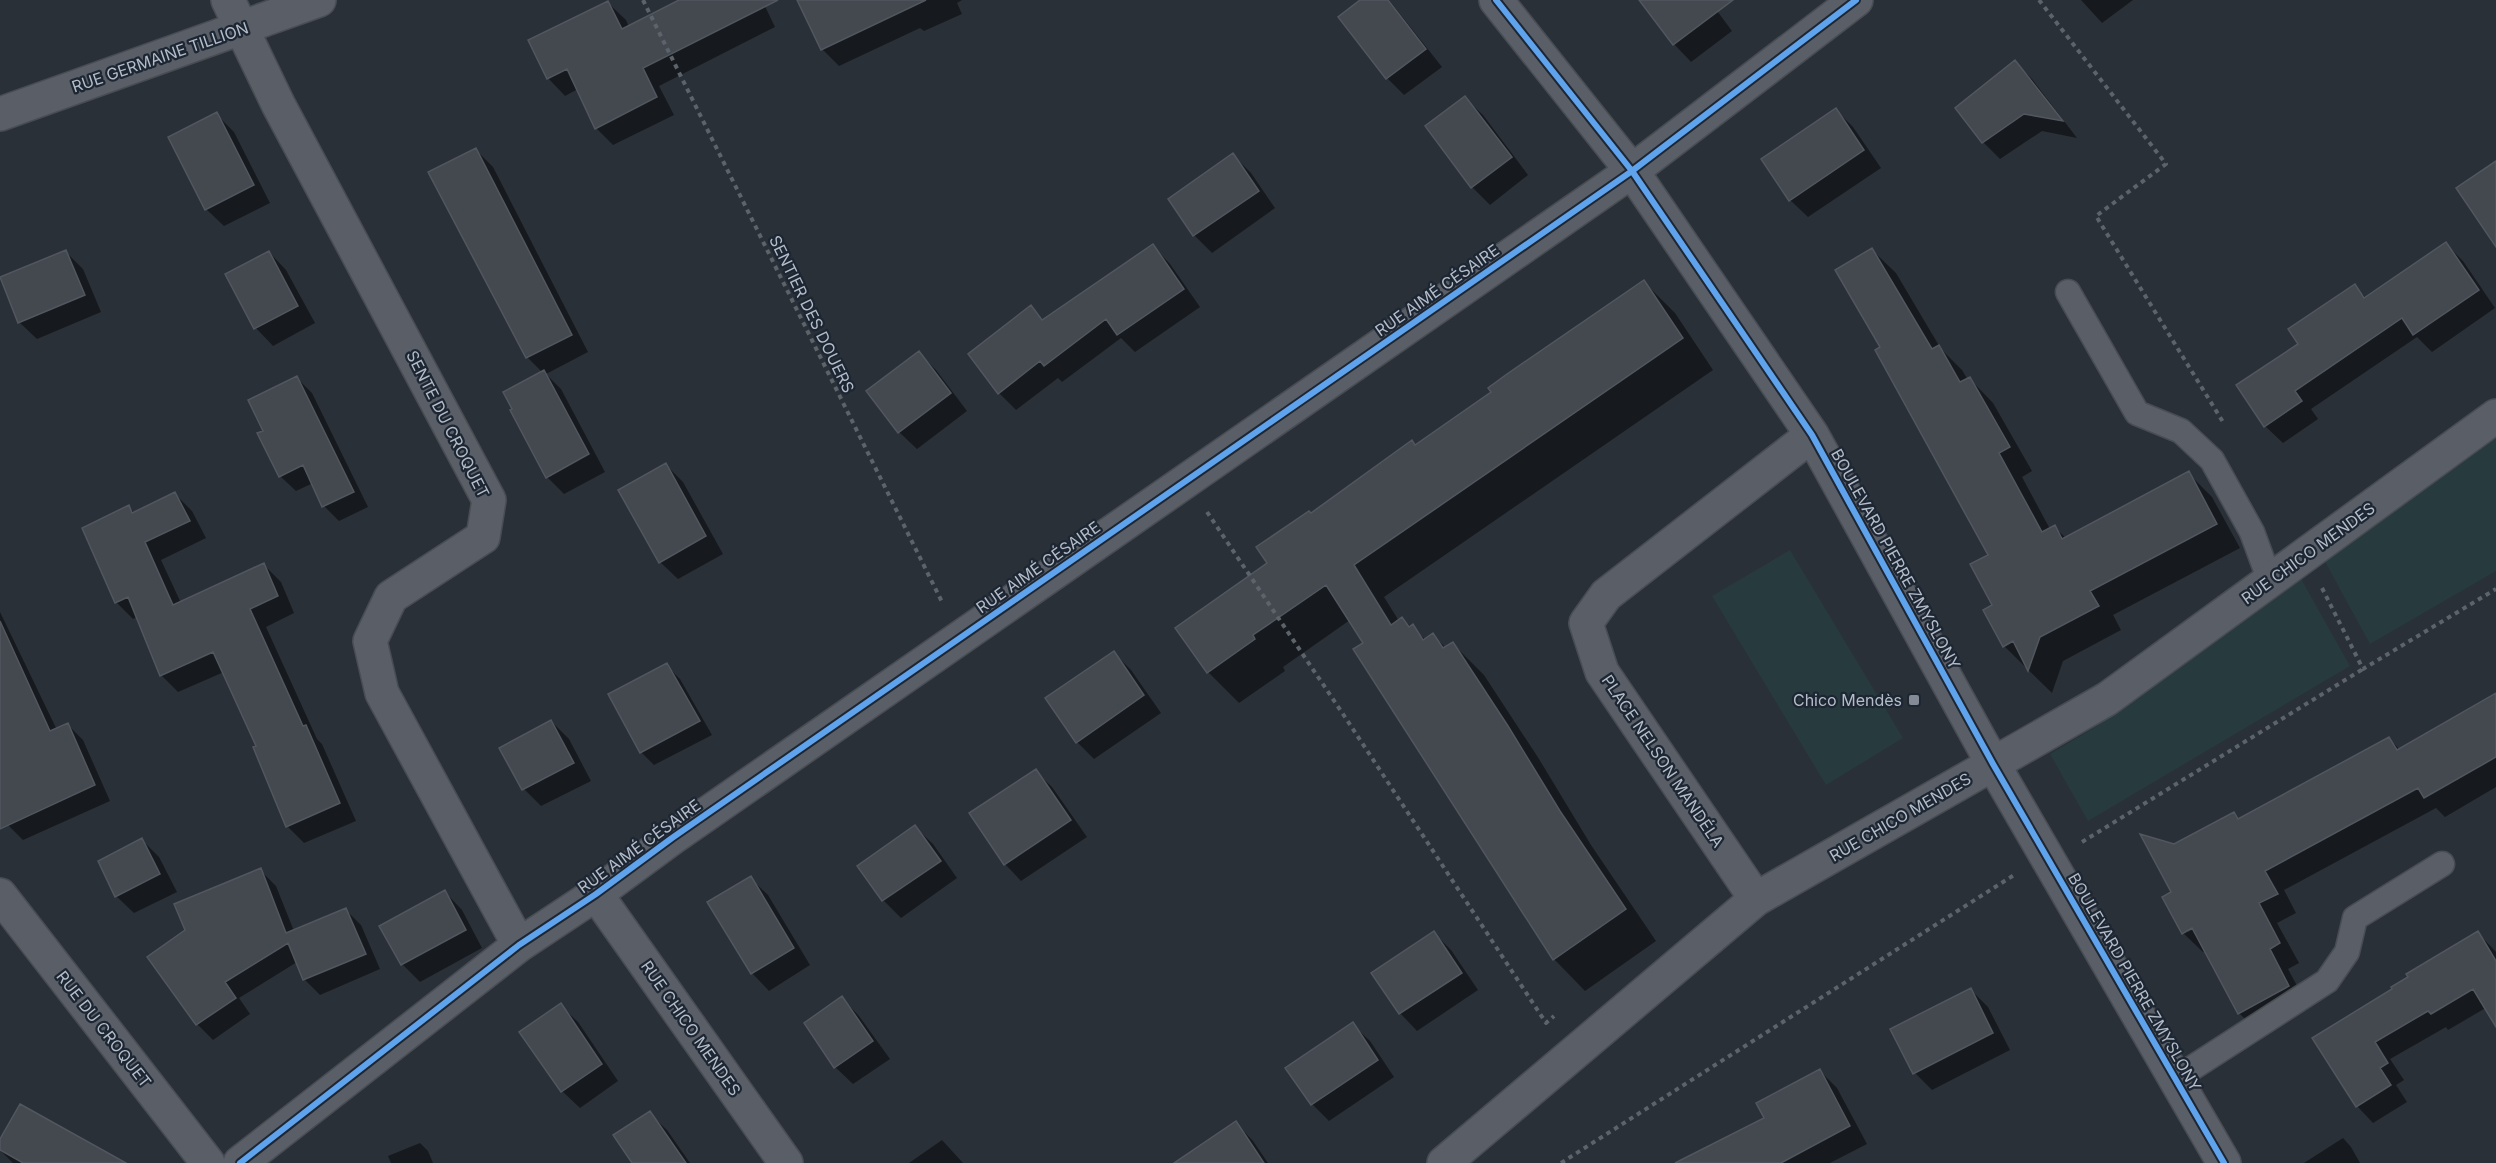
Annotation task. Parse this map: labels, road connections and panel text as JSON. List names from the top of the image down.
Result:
{
  "streets": {
    "street": [
      "RUE GERMAINE TILLION",
      "RUE AIMÉ CÉSAIRE",
      "SENTE DU CROQUET",
      "RUE CHICO MENDES",
      "BOULEVARD PIERRE ZMYSLONY",
      "PLACE NELSON MANDÉLA",
      "RUE DU CROQUET"
    ],
    "path": ["SENTIER DES DOUERS"]
  },
  "crossings": [
    ["RUE GERMAINE TILLION", "SENTE DU CROQUET"],
    ["RUE AIMÉ CÉSAIRE", "SENTIER DES DOUERS"],
    ["RUE AIMÉ CÉSAIRE", "SENTE DU CROQUET"],
    ["RUE AIMÉ CÉSAIRE", "RUE CHICO MENDES"],
    ["RUE AIMÉ CÉSAIRE", "BOULEVARD PIERRE ZMYSLONY"],
    ["RUE CHICO MENDES", "BOULEVARD PIERRE ZMYSLONY"],
    ["RUE CHICO MENDES", "PLACE NELSON MANDÉLA"],
    ["BOULEVARD PIERRE ZMYSLONY", "PLACE NELSON MANDÉLA"]
  ],
  "places": {
    "transit": ["Chico Mendès"]
  }
}
